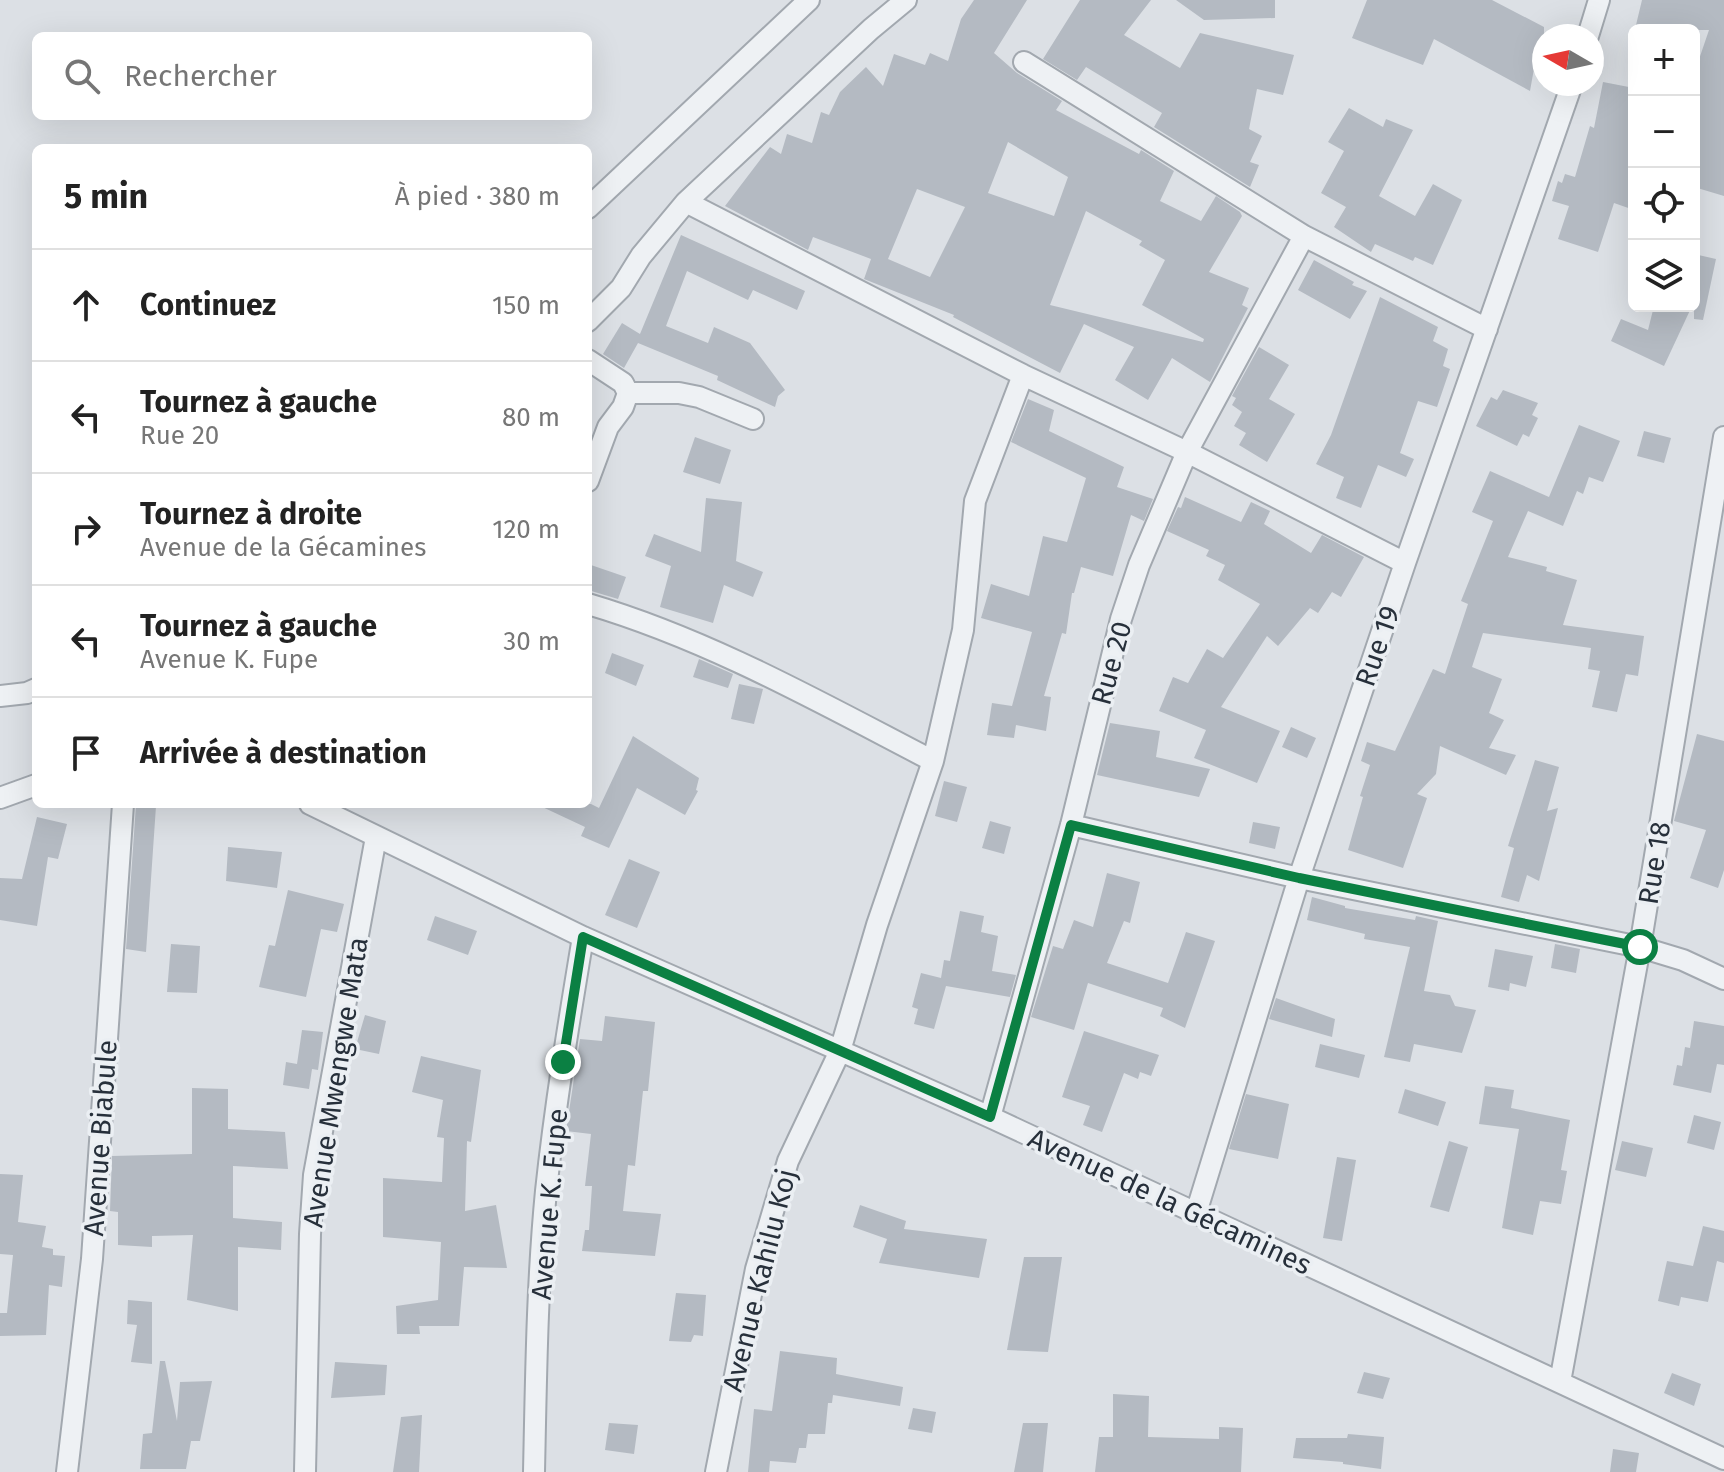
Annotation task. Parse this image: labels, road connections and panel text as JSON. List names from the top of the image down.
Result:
{
  "streets": {
    "street": [
      "Rue 19",
      "Rue 20",
      "Rue 18",
      "Avenue Mwengwe Mata",
      "Avenue Biabule",
      "Avenue de la Gécamines",
      "Avenue K. Fupe",
      "Avenue Kahilu Koj"
    ]
  },
  "crossings": [
    ["Rue 19", "Avenue de la Gécamines"],
    ["Rue 20", "Avenue de la Gécamines"],
    ["Rue 18", "Avenue de la Gécamines"],
    ["Avenue Mwengwe Mata", "Avenue de la Gécamines"],
    ["Avenue de la Gécamines", "Avenue K. Fupe"],
    ["Avenue de la Gécamines", "Avenue Kahilu Koj"]
  ],
  "north": "left",
  "page": {
    "map_buttons": ["+", "−"],
    "search": "Rechercher",
    "heading": ["5 min", "À pied · 380 m"],
    "list": [
      ["Continuez", "150 m"],
      ["Tournez à gauche", "Rue 20", "80 m"],
      ["Tournez à droite", "Avenue de la Gécamines", "120 m"],
      ["Tournez à gauche", "Avenue K. Fupe", "30 m"],
      "Arrivée à destination"
    ]
  }
}
